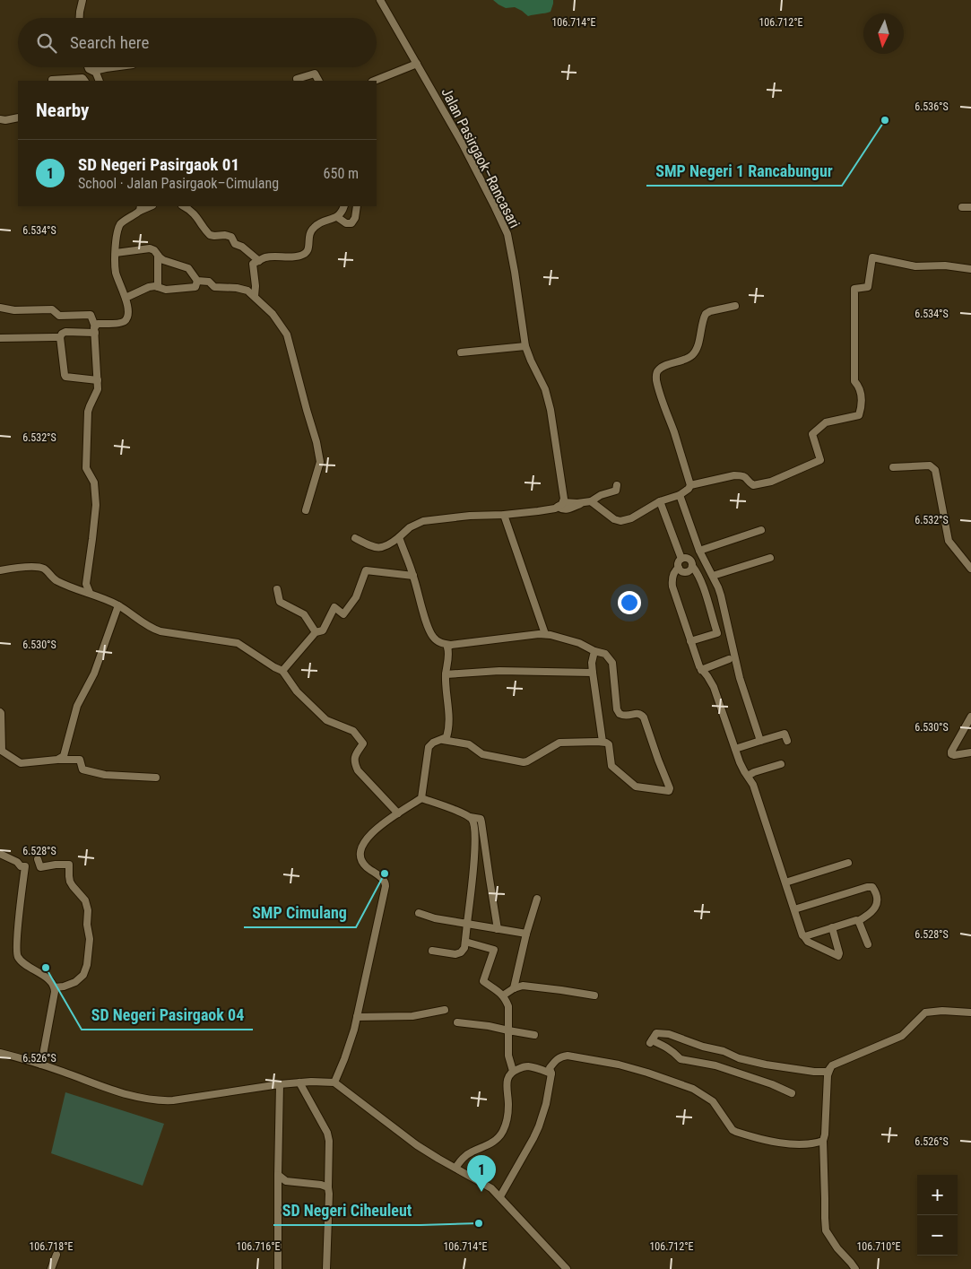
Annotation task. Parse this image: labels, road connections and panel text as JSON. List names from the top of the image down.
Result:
{
  "streets": {
    "street": ["Jalan Pasirgaok–Rancasari"]
  },
  "places": [
    "SMP Negeri 1 Rancabungur",
    "SMP Cimulang",
    "SD Negeri Pasirgaok 04",
    "SD Negeri Ciheuleut"
  ],
  "north": "bottom",
  "page": {
    "search": "Search here",
    "heading": "Nearby",
    "list": [
      {
        "mark": "1",
        "name": "SD Negeri Pasirgaok 01",
        "note": "School · Jalan Pasirgaok–Cimulang",
        "value": "650 m"
      }
    ],
    "pins": "1",
    "map_buttons": ["+", "−"]
  },
  "coordinates": [
    "106.714°E",
    "106.712°E",
    "6.536°S",
    "6.534°S",
    "6.532°S",
    "6.530°S",
    "6.528°S",
    "6.526°S",
    "106.718°E",
    "106.716°E",
    "106.710°E"
  ]
}
